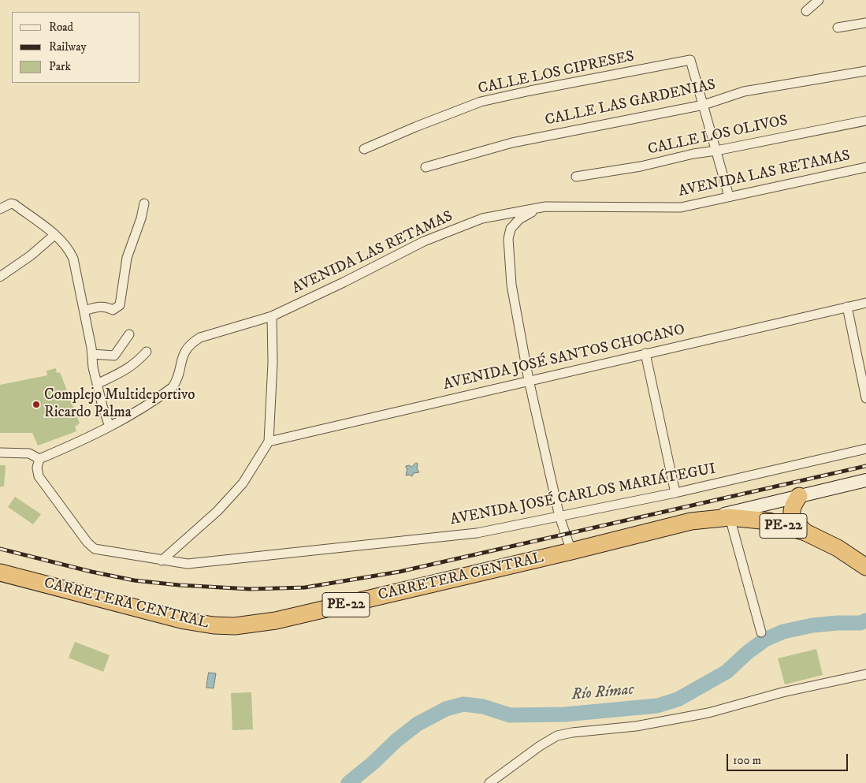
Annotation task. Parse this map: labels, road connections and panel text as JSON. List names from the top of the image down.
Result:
{
  "streets": {
    "highway": ["PE-22", "CARRETERA CENTRAL"],
    "street": [
      "CALLE LOS CIPRESES",
      "CALLE LAS GARDENIAS",
      "CALLE LOS OLIVOS",
      "AVENIDA LAS RETAMAS",
      "AVENIDA JOSÉ SANTOS CHOCANO",
      "AVENIDA JOSÉ CARLOS MARIÁTEGUI"
    ]
  },
  "crossings": [
    ["CALLE LOS CIPRESES", "CALLE LAS GARDENIAS"],
    ["AVENIDA LAS RETAMAS", "AVENIDA JOSÉ CARLOS MARIÁTEGUI"],
    ["PE-22", "CARRETERA CENTRAL"]
  ],
  "water": ["Río Rímac"],
  "places": ["Complejo Multideportivo Ricardo Palma"],
  "legend": ["Road", "Railway", "Park"],
  "scale_bar": "100 m"
}
